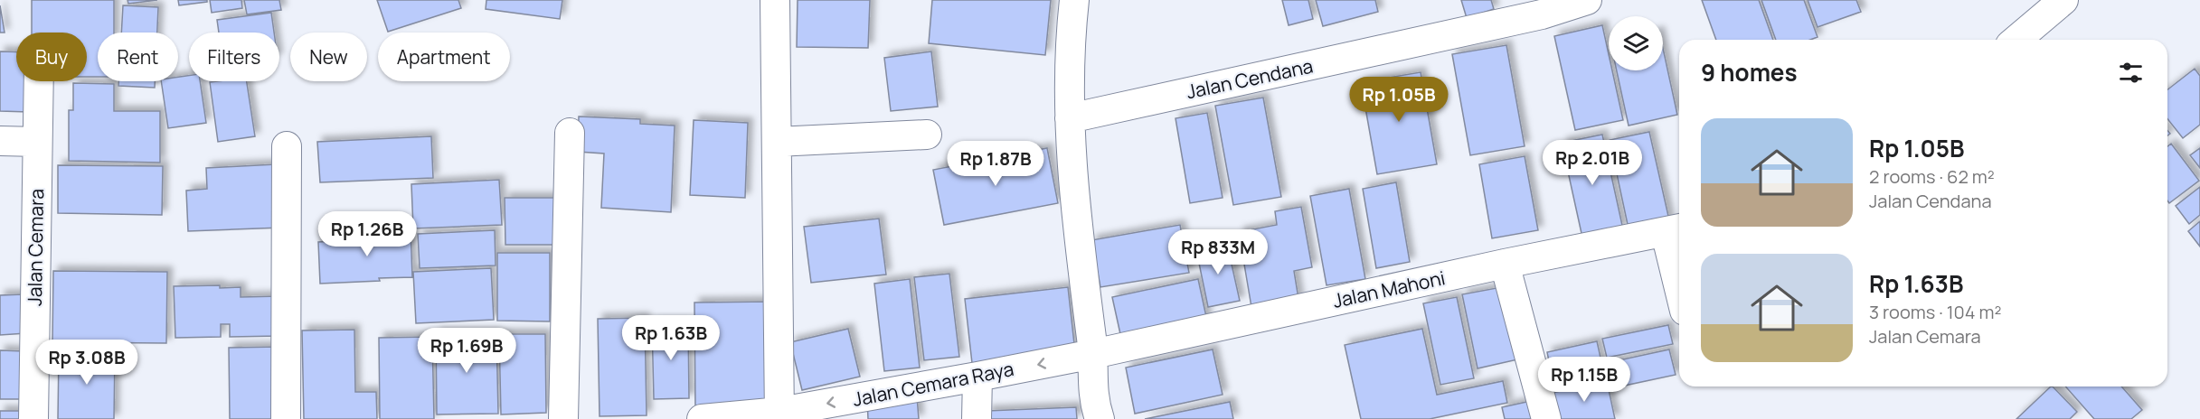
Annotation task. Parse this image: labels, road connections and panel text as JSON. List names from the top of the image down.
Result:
{
  "streets": {
    "street": [
      "Jalan Cendana",
      "Jalan Cemara",
      "Jalan Mahoni",
      "Jalan Cemara Raya"
    ]
  },
  "crossings": [
    ["Jalan Mahoni", "Jalan Cemara Raya"]
  ],
  "one_way": ["Jalan Cemara Raya"],
  "page": {
    "chip": [
      "Buy",
      "Rent",
      "Filters",
      "New",
      "Apartment"
    ],
    "heading": "9 homes",
    "price": [
      "Rp 1.05B",
      "Rp 2.01B",
      "Rp 1.87B",
      "Rp 1.26B",
      "Rp 833M",
      "Rp 1.63B",
      "Rp 1.69B",
      "Rp 3.08B",
      "Rp 1.15B"
    ],
    "list": [
      {
        "name": "Rp 1.05B",
        "note": "2 rooms · 62 m² · Jalan Cendana"
      },
      {
        "name": "Rp 1.63B",
        "note": "3 rooms · 104 m² · Jalan Cemara"
      }
    ]
  }
}
